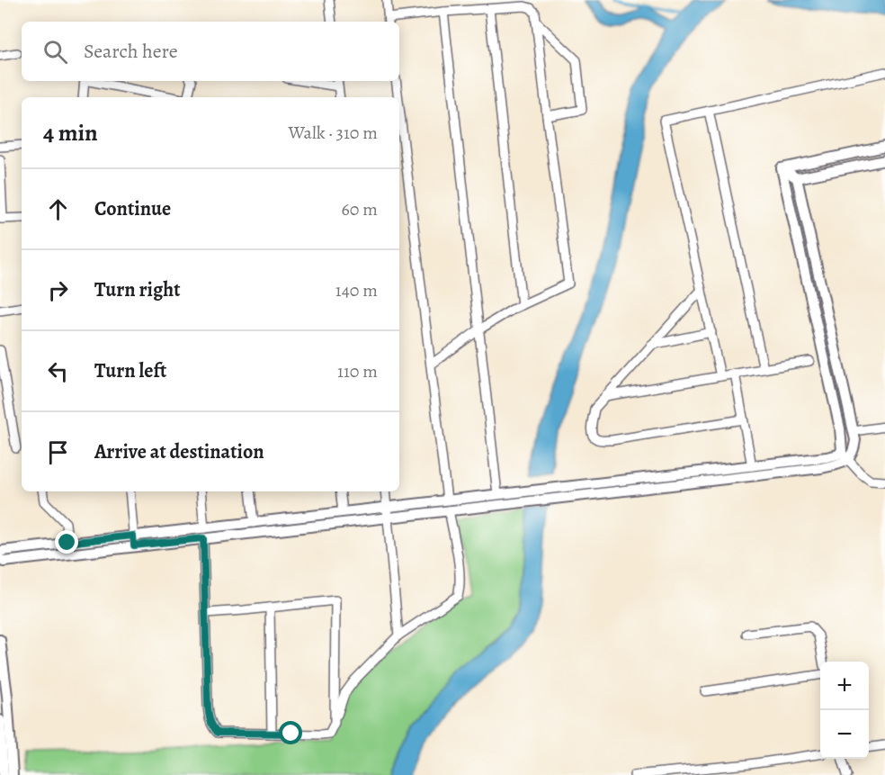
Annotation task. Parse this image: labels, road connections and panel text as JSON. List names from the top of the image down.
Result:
{
  "page": {
    "search": "Search here",
    "heading": ["4 min", "Walk · 310 m"],
    "list": [
      ["Continue", "60 m"],
      ["Turn right", "140 m"],
      ["Turn left", "110 m"],
      "Arrive at destination"
    ],
    "map_buttons": ["+", "−"]
  }
}
